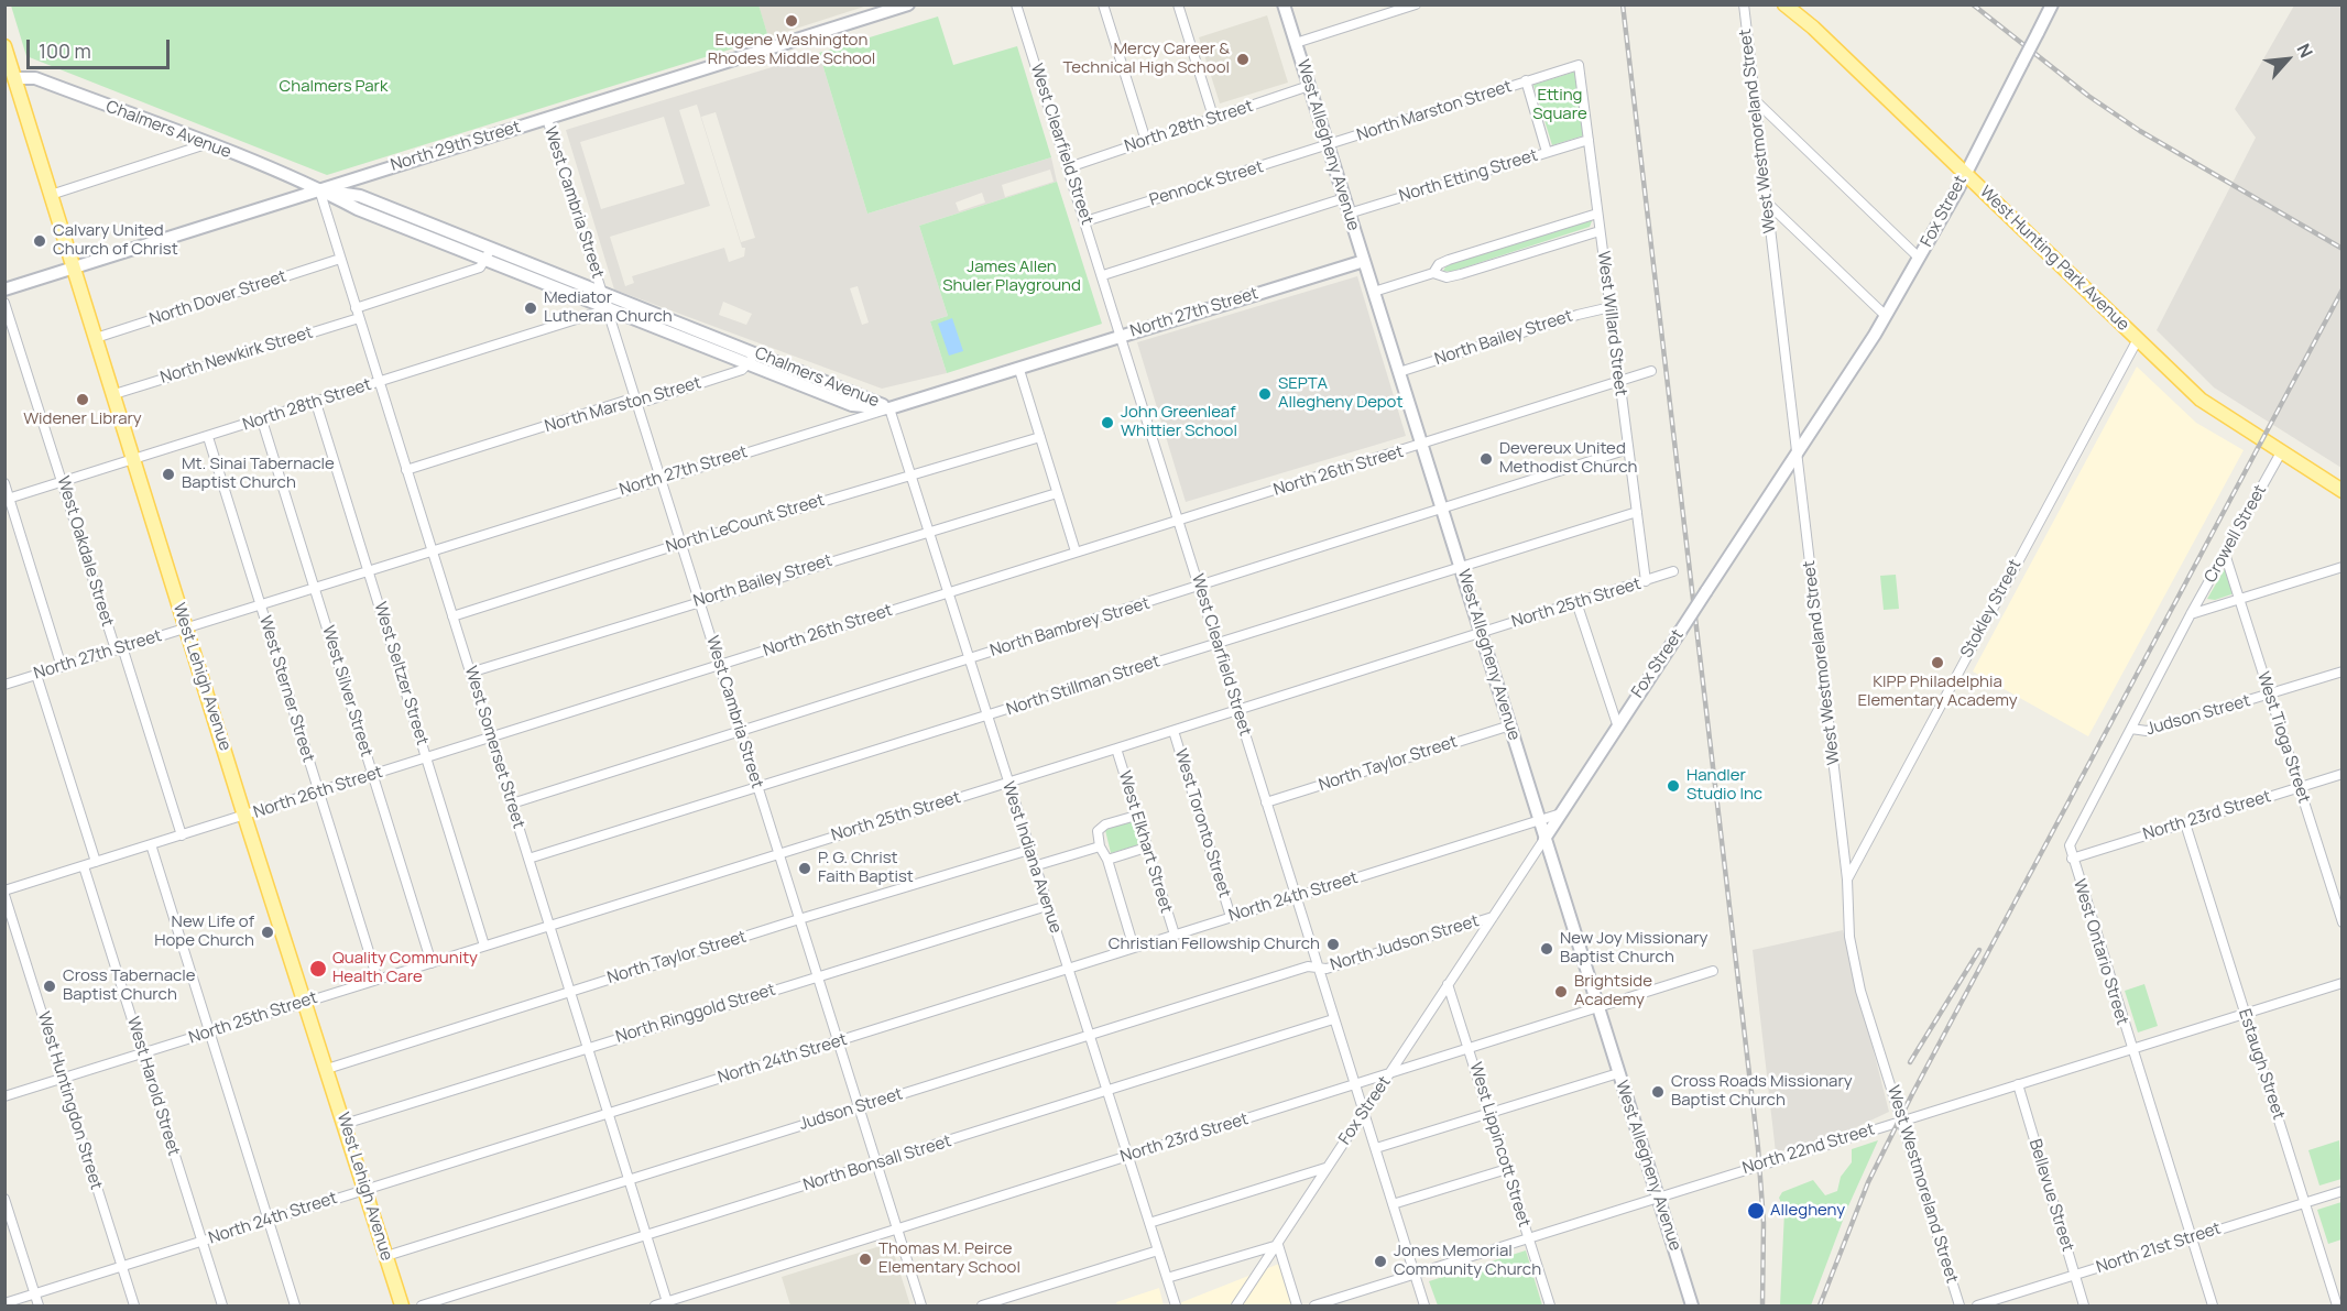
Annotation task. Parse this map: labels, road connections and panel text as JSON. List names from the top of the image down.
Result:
{
  "streets": {
    "main road": ["West Hunting Park Avenue", "West Lehigh Avenue"],
    "street": [
      "North Marston Street",
      "North 28th Street",
      "Chalmers Avenue",
      "West Westmoreland Street",
      "West Clearfield Street",
      "West Allegheny Avenue",
      "North 29th Street",
      "North Etting Street",
      "Pennock Street",
      "West Cambria Street",
      "Fox Street",
      "North Dover Street",
      "North 27th Street",
      "West Willard Street",
      "North Bailey Street",
      "North Newkirk Street",
      "North 26th Street",
      "North LeCount Street",
      "Crowell Street",
      "West Oakdale Street",
      "North 25th Street",
      "Stokley Street",
      "North Bambrey Street",
      "West Seltzer Street",
      "North Stillman Street",
      "West Sterner Street",
      "West Silver Street",
      "Judson Street",
      "West Tioga Street",
      "West Somerset Street",
      "North Taylor Street",
      "North 23rd Street",
      "West Toronto Street",
      "West Elkhart Street",
      "West Indiana Avenue",
      "North 24th Street",
      "North Judson Street",
      "West Ontario Street",
      "North Ringgold Street",
      "Estaugh Street",
      "West Harold Street",
      "West Huntingdon Street",
      "West Lippincott Street",
      "North 22nd Street",
      "North Bonsall Street",
      "Bellevue Street",
      "North 21st Street"
    ]
  },
  "crossings": [
    ["North Marston Street", "Chalmers Avenue"],
    ["North Marston Street", "West Allegheny Avenue"],
    ["North Marston Street", "Pennock Street"],
    ["North Marston Street", "West Cambria Street"],
    ["North Marston Street", "West Willard Street"],
    ["North Marston Street", "West Somerset Street"],
    ["North 28th Street", "Chalmers Avenue"],
    ["North 28th Street", "West Clearfield Street"],
    ["North 28th Street", "West Allegheny Avenue"],
    ["North 28th Street", "West Cambria Street"],
    ["North 28th Street", "West Oakdale Street"],
    ["North 28th Street", "West Seltzer Street"],
    ["North 28th Street", "West Lehigh Avenue"],
    ["North 28th Street", "West Sterner Street"],
    ["North 28th Street", "West Silver Street"],
    ["North 28th Street", "West Somerset Street"],
    ["Chalmers Avenue", "North 29th Street"],
    ["Chalmers Avenue", "West Cambria Street"],
    ["Chalmers Avenue", "North 27th Street"],
    ["Chalmers Avenue", "West Lehigh Avenue"],
    ["Chalmers Avenue", "West Somerset Street"],
    ["Chalmers Avenue", "West Indiana Avenue"],
    ["West Westmoreland Street", "Fox Street"],
    ["West Westmoreland Street", "Stokley Street"],
    ["West Westmoreland Street", "North 22nd Street"],
    ["West Clearfield Street", "Pennock Street"],
    ["West Clearfield Street", "Fox Street"],
    ["West Clearfield Street", "North 27th Street"],
    ["West Clearfield Street", "North 26th Street"],
    ["West Clearfield Street", "North 25th Street"],
    ["West Clearfield Street", "North Bambrey Street"],
    ["West Clearfield Street", "North Stillman Street"],
    ["West Clearfield Street", "Judson Street"],
    ["West Clearfield Street", "North Taylor Street"],
    ["West Clearfield Street", "North 23rd Street"],
    ["West Clearfield Street", "North 24th Street"],
    ["West Clearfield Street", "North Judson Street"],
    ["West Clearfield Street", "North 22nd Street"],
    ["West Clearfield Street", "North Bonsall Street"],
    ["West Allegheny Avenue", "North Etting Street"],
    ["West Allegheny Avenue", "Pennock Street"],
    ["West Allegheny Avenue", "Fox Street"],
    ["West Allegheny Avenue", "North 27th Street"],
    ["West Allegheny Avenue", "North Bailey Street"],
    ["West Allegheny Avenue", "North 26th Street"],
    ["West Allegheny Avenue", "North 25th Street"],
    ["West Allegheny Avenue", "North Bambrey Street"],
    ["West Allegheny Avenue", "North Stillman Street"],
    ["West Allegheny Avenue", "North Taylor Street"],
    ["West Allegheny Avenue", "North 23rd Street"],
    ["West Allegheny Avenue", "North 24th Street"],
    ["West Allegheny Avenue", "North 22nd Street"],
    ["North 29th Street", "West Cambria Street"],
    ["North 29th Street", "West Lehigh Avenue"],
    ["North 29th Street", "West Somerset Street"],
    ["North Etting Street", "West Willard Street"],
    ["West Cambria Street", "North 27th Street"],
    ["West Cambria Street", "North Bailey Street"],
    ["West Cambria Street", "North 26th Street"],
    ["West Cambria Street", "North LeCount Street"],
    ["West Cambria Street", "North 25th Street"],
    ["West Cambria Street", "North Bambrey Street"],
    ["West Cambria Street", "North Stillman Street"],
    ["West Cambria Street", "Judson Street"],
    ["West Cambria Street", "North Taylor Street"],
    ["West Cambria Street", "North 23rd Street"],
    ["West Cambria Street", "North 24th Street"],
    ["West Cambria Street", "North Ringgold Street"],
    ["West Cambria Street", "North Bonsall Street"],
    ["Fox Street", "West Hunting Park Avenue"],
    ["Fox Street", "North 23rd Street"],
    ["Fox Street", "North 24th Street"],
    ["Fox Street", "North Judson Street"],
    ["Fox Street", "West Lippincott Street"],
    ["West Hunting Park Avenue", "Crowell Street"],
    ["West Hunting Park Avenue", "Stokley Street"],
    ["North Dover Street", "West Lehigh Avenue"],
    ["North Dover Street", "West Somerset Street"],
    ["North 27th Street", "West Oakdale Street"],
    ["North 27th Street", "West Seltzer Street"],
    ["North 27th Street", "West Lehigh Avenue"],
    ["North 27th Street", "West Sterner Street"],
    ["North 27th Street", "West Silver Street"],
    ["North 27th Street", "West Somerset Street"],
    ["North 27th Street", "West Indiana Avenue"],
    ["West Willard Street", "North Bailey Street"],
    ["West Willard Street", "North 26th Street"],
    ["West Willard Street", "North 25th Street"],
    ["West Willard Street", "North Bambrey Street"],
    ["West Willard Street", "North Stillman Street"],
    ["North Bailey Street", "West Somerset Street"],
    ["North Bailey Street", "West Indiana Avenue"],
    ["North Newkirk Street", "West Lehigh Avenue"],
    ["North Newkirk Street", "West Somerset Street"],
    ["North 26th Street", "West Oakdale Street"],
    ["North 26th Street", "West Seltzer Street"],
    ["North 26th Street", "West Lehigh Avenue"],
    ["North 26th Street", "West Sterner Street"],
    ["North 26th Street", "West Silver Street"],
    ["North 26th Street", "West Somerset Street"],
    ["North 26th Street", "West Indiana Avenue"],
    ["North 26th Street", "West Harold Street"],
    ["North 26th Street", "West Huntingdon Street"],
    ["North LeCount Street", "West Somerset Street"],
    ["North LeCount Street", "West Indiana Avenue"],
    ["Crowell Street", "West Tioga Street"],
    ["Crowell Street", "West Ontario Street"],
    ["North 25th Street", "West Seltzer Street"],
    ["North 25th Street", "West Lehigh Avenue"],
    ["North 25th Street", "West Sterner Street"],
    ["North 25th Street", "West Silver Street"],
    ["North 25th Street", "West Somerset Street"],
    ["North 25th Street", "West Toronto Street"],
    ["North 25th Street", "West Elkhart Street"],
    ["North 25th Street", "West Indiana Avenue"],
    ["North 25th Street", "West Harold Street"],
    ["North 25th Street", "West Huntingdon Street"],
    ["North Bambrey Street", "West Somerset Street"],
    ["North Bambrey Street", "West Indiana Avenue"],
    ["West Lehigh Avenue", "Judson Street"],
    ["West Lehigh Avenue", "North Taylor Street"],
    ["West Lehigh Avenue", "North 24th Street"],
    ["West Lehigh Avenue", "North Ringgold Street"],
    ["North Stillman Street", "West Somerset Street"],
    ["North Stillman Street", "West Indiana Avenue"],
    ["Judson Street", "West Tioga Street"],
    ["Judson Street", "West Somerset Street"],
    ["Judson Street", "West Indiana Avenue"],
    ["Judson Street", "North Judson Street"],
    ["Judson Street", "West Ontario Street"],
    ["West Tioga Street", "North 23rd Street"],
    ["West Somerset Street", "North Taylor Street"],
    ["West Somerset Street", "North 23rd Street"],
    ["West Somerset Street", "North 24th Street"],
    ["West Somerset Street", "North Ringgold Street"],
    ["West Somerset Street", "North Bonsall Street"],
    ["North Taylor Street", "West Indiana Avenue"],
    ["North 23rd Street", "West Indiana Avenue"],
    ["North 23rd Street", "West Ontario Street"],
    ["North 23rd Street", "Estaugh Street"],
    ["North 23rd Street", "West Lippincott Street"],
    ["West Toronto Street", "North 24th Street"],
    ["West Elkhart Street", "North 24th Street"],
    ["West Indiana Avenue", "North 24th Street"],
    ["West Indiana Avenue", "North Ringgold Street"],
    ["West Indiana Avenue", "North Bonsall Street"],
    ["North 24th Street", "West Harold Street"],
    ["North 24th Street", "West Huntingdon Street"],
    ["West Ontario Street", "North 22nd Street"],
    ["West Ontario Street", "North 21st Street"],
    ["Estaugh Street", "North 22nd Street"],
    ["Estaugh Street", "North 21st Street"],
    ["West Lippincott Street", "North 22nd Street"],
    ["North 22nd Street", "Bellevue Street"],
    ["Bellevue Street", "North 21st Street"]
  ],
  "parks": ["Chalmers Park", "Etting Square", "James Allen Shuler Playground"],
  "places": [
    "Eugene Washington Rhodes Middle School",
    "Mercy Career & Technical High School",
    "Calvary United Church of Christ",
    "Mediator Lutheran Church",
    "SEPTA Allegheny Depot",
    "Widener Library",
    "John Greenleaf Whittier School",
    "Devereux United Methodist Church",
    "Mt. Sinai Tabernacle Baptist Church",
    "KIPP Philadelphia Elementary Academy",
    "Handler Studio Inc",
    "P. G. Christ Faith Baptist",
    "New Life of Hope Church",
    "Christian Fellowship Church",
    "New Joy Missionary Baptist Church",
    "Quality Community Health Care",
    "Cross Tabernacle Baptist Church",
    "Brightside Academy",
    "Cross Roads Missionary Baptist Church",
    "Allegheny",
    "Thomas M. Peirce Elementary School",
    "Jones Memorial Community Church"
  ],
  "scale_bar": "100 m",
  "north": "top right"
}
